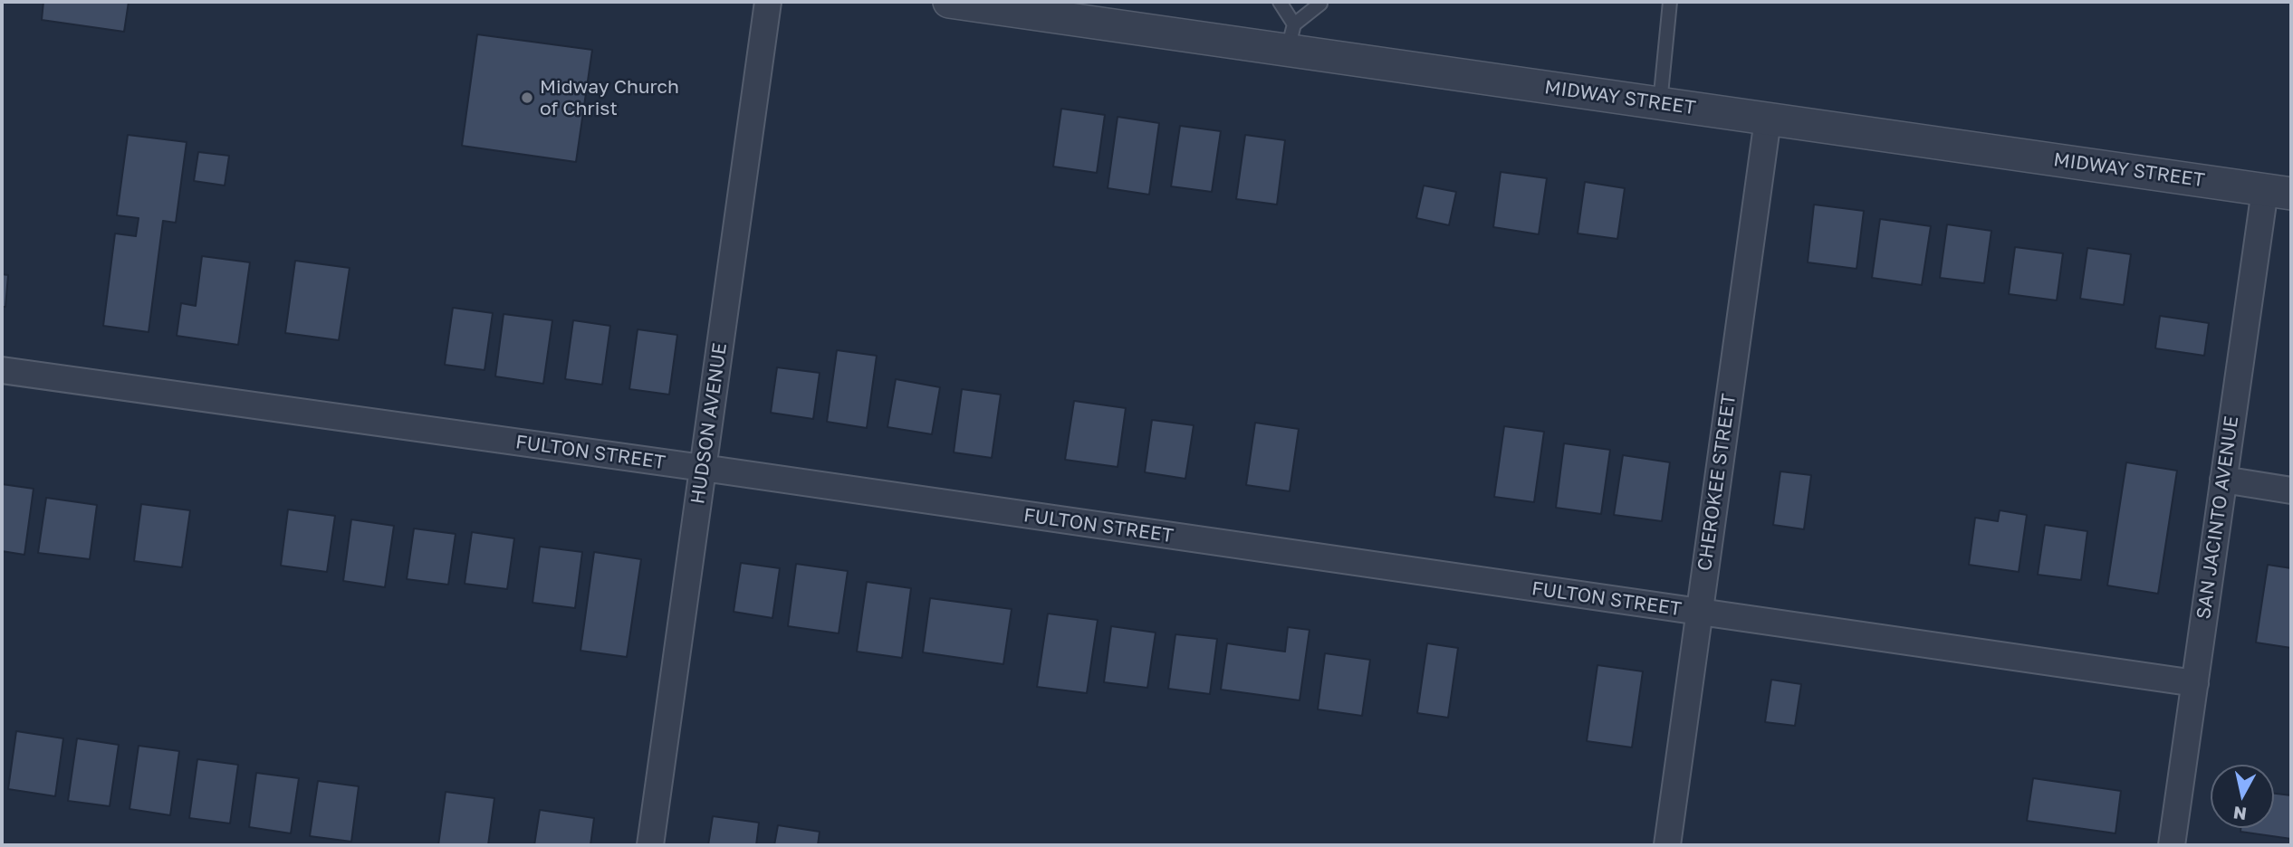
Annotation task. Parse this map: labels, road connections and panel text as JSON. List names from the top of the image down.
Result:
{
  "streets": {
    "street": [
      "MIDWAY STREET",
      "HUDSON AVENUE",
      "FULTON STREET",
      "CHEROKEE STREET",
      "SAN JACINTO AVENUE"
    ]
  },
  "crossings": [
    ["MIDWAY STREET", "CHEROKEE STREET"],
    ["MIDWAY STREET", "SAN JACINTO AVENUE"],
    ["HUDSON AVENUE", "FULTON STREET"],
    ["FULTON STREET", "CHEROKEE STREET"],
    ["FULTON STREET", "SAN JACINTO AVENUE"]
  ],
  "places": ["Midway Church of Christ"],
  "north": "bottom"
}
